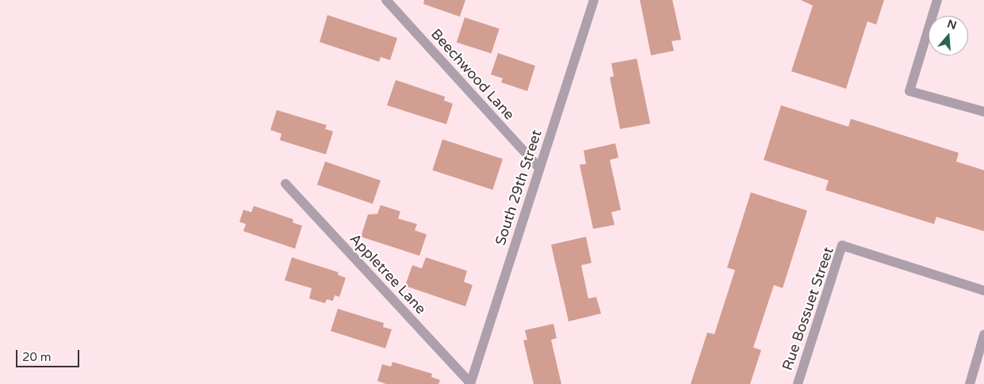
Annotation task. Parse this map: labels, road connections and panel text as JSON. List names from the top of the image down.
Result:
{
  "streets": {
    "street": [
      "Beechwood Lane",
      "South 29th Street",
      "Appletree Lane",
      "Rue Bossuet Street"
    ]
  },
  "crossings": [
    ["Beechwood Lane", "South 29th Street"],
    ["South 29th Street", "Appletree Lane"]
  ],
  "scale_bar": "20 m",
  "north": "top"
}
